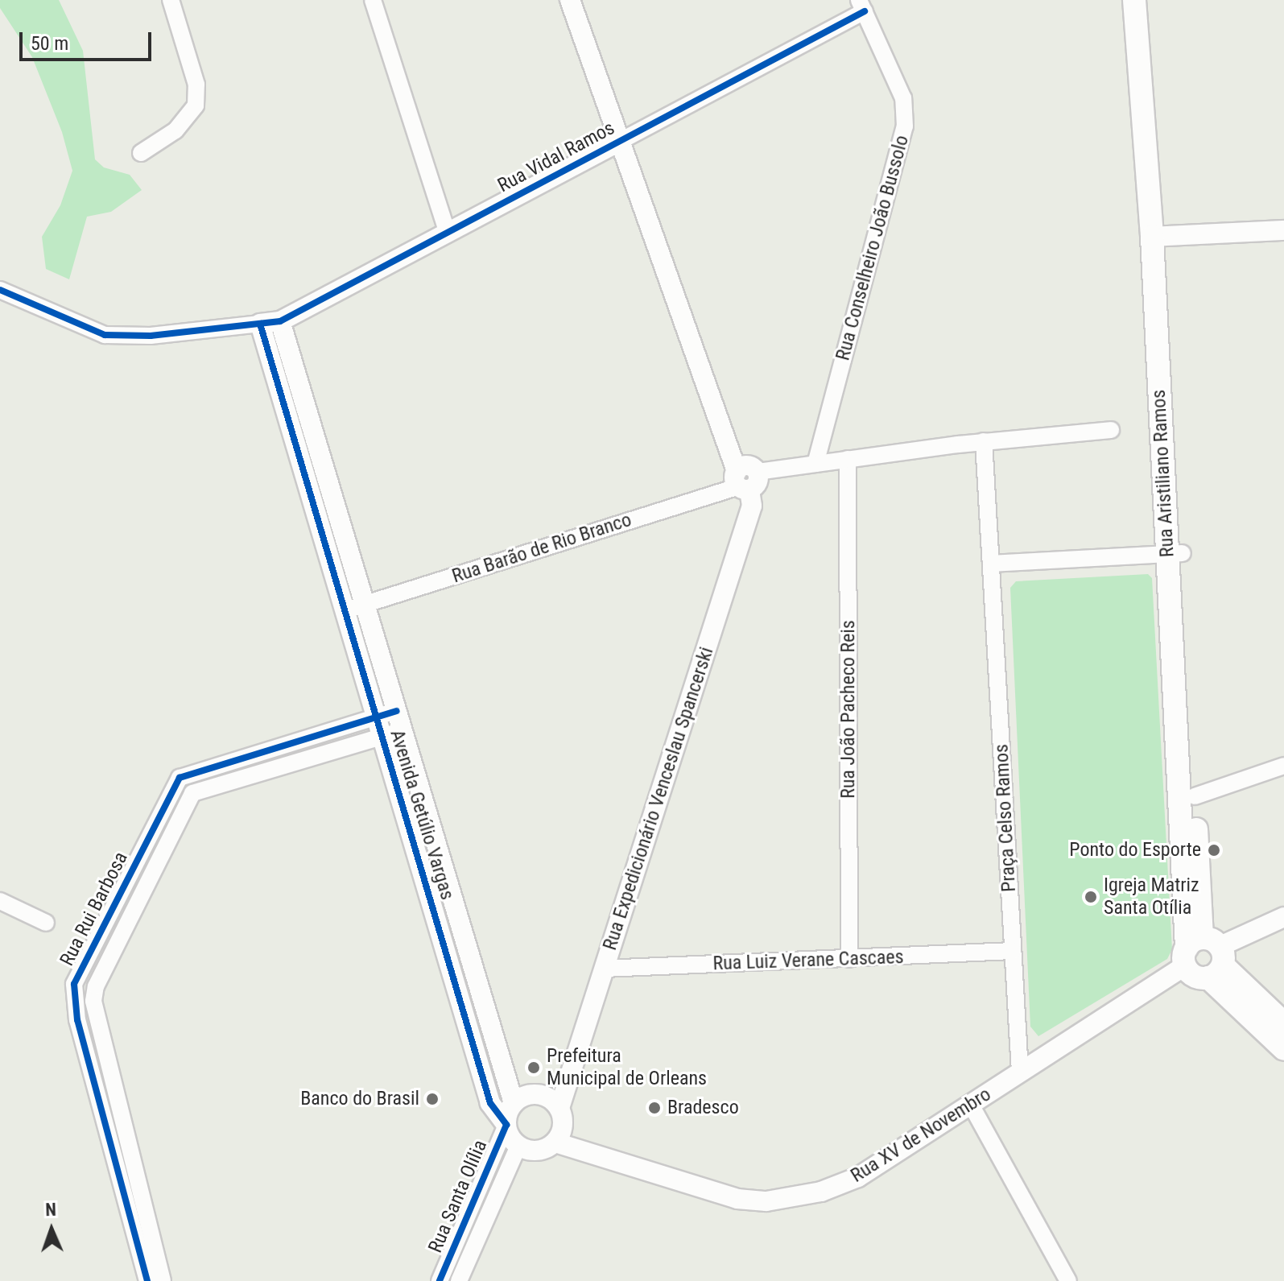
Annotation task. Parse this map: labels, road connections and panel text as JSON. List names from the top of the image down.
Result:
{
  "streets": {
    "main road": ["Rua Aristiliano Ramos"],
    "street": [
      "Rua Vidal Ramos",
      "Rua Conselheiro João Bussolo",
      "Rua Barão de Rio Branco",
      "Rua João Pacheco Reis",
      "Rua Expedicionário Venceslau Spancerski",
      "Avenida Getúlio Vargas",
      "Praça Celso Ramos",
      "Rua Rui Barbosa",
      "Rua Luiz Verane Cascaes",
      "Rua XV de Novembro",
      "Rua Santa Olília"
    ]
  },
  "crossings": [
    ["Rua Vidal Ramos", "Rua Conselheiro João Bussolo"],
    ["Rua Vidal Ramos", "Rua Expedicionário Venceslau Spancerski"],
    ["Rua Vidal Ramos", "Avenida Getúlio Vargas"],
    ["Rua Conselheiro João Bussolo", "Rua Barão de Rio Branco"],
    ["Rua Aristiliano Ramos", "Rua XV de Novembro"],
    ["Rua Barão de Rio Branco", "Rua João Pacheco Reis"],
    ["Rua Barão de Rio Branco", "Rua Expedicionário Venceslau Spancerski"],
    ["Rua Barão de Rio Branco", "Avenida Getúlio Vargas"],
    ["Rua Barão de Rio Branco", "Praça Celso Ramos"],
    ["Rua João Pacheco Reis", "Rua Luiz Verane Cascaes"],
    ["Rua Expedicionário Venceslau Spancerski", "Avenida Getúlio Vargas"],
    ["Rua Expedicionário Venceslau Spancerski", "Rua Luiz Verane Cascaes"],
    ["Rua Expedicionário Venceslau Spancerski", "Rua XV de Novembro"],
    ["Rua Expedicionário Venceslau Spancerski", "Rua Santa Olília"],
    ["Avenida Getúlio Vargas", "Rua Rui Barbosa"],
    ["Avenida Getúlio Vargas", "Rua XV de Novembro"],
    ["Avenida Getúlio Vargas", "Rua Santa Olília"],
    ["Praça Celso Ramos", "Rua Luiz Verane Cascaes"],
    ["Praça Celso Ramos", "Rua XV de Novembro"],
    ["Rua XV de Novembro", "Rua Santa Olília"]
  ],
  "places": [
    "Ponto do Esporte",
    "Igreja Matriz Santa Otília",
    "Prefeitura Municipal de Orleans",
    "Banco do Brasil",
    "Bradesco"
  ],
  "scale_bar": "50 m",
  "north": "top"
}
